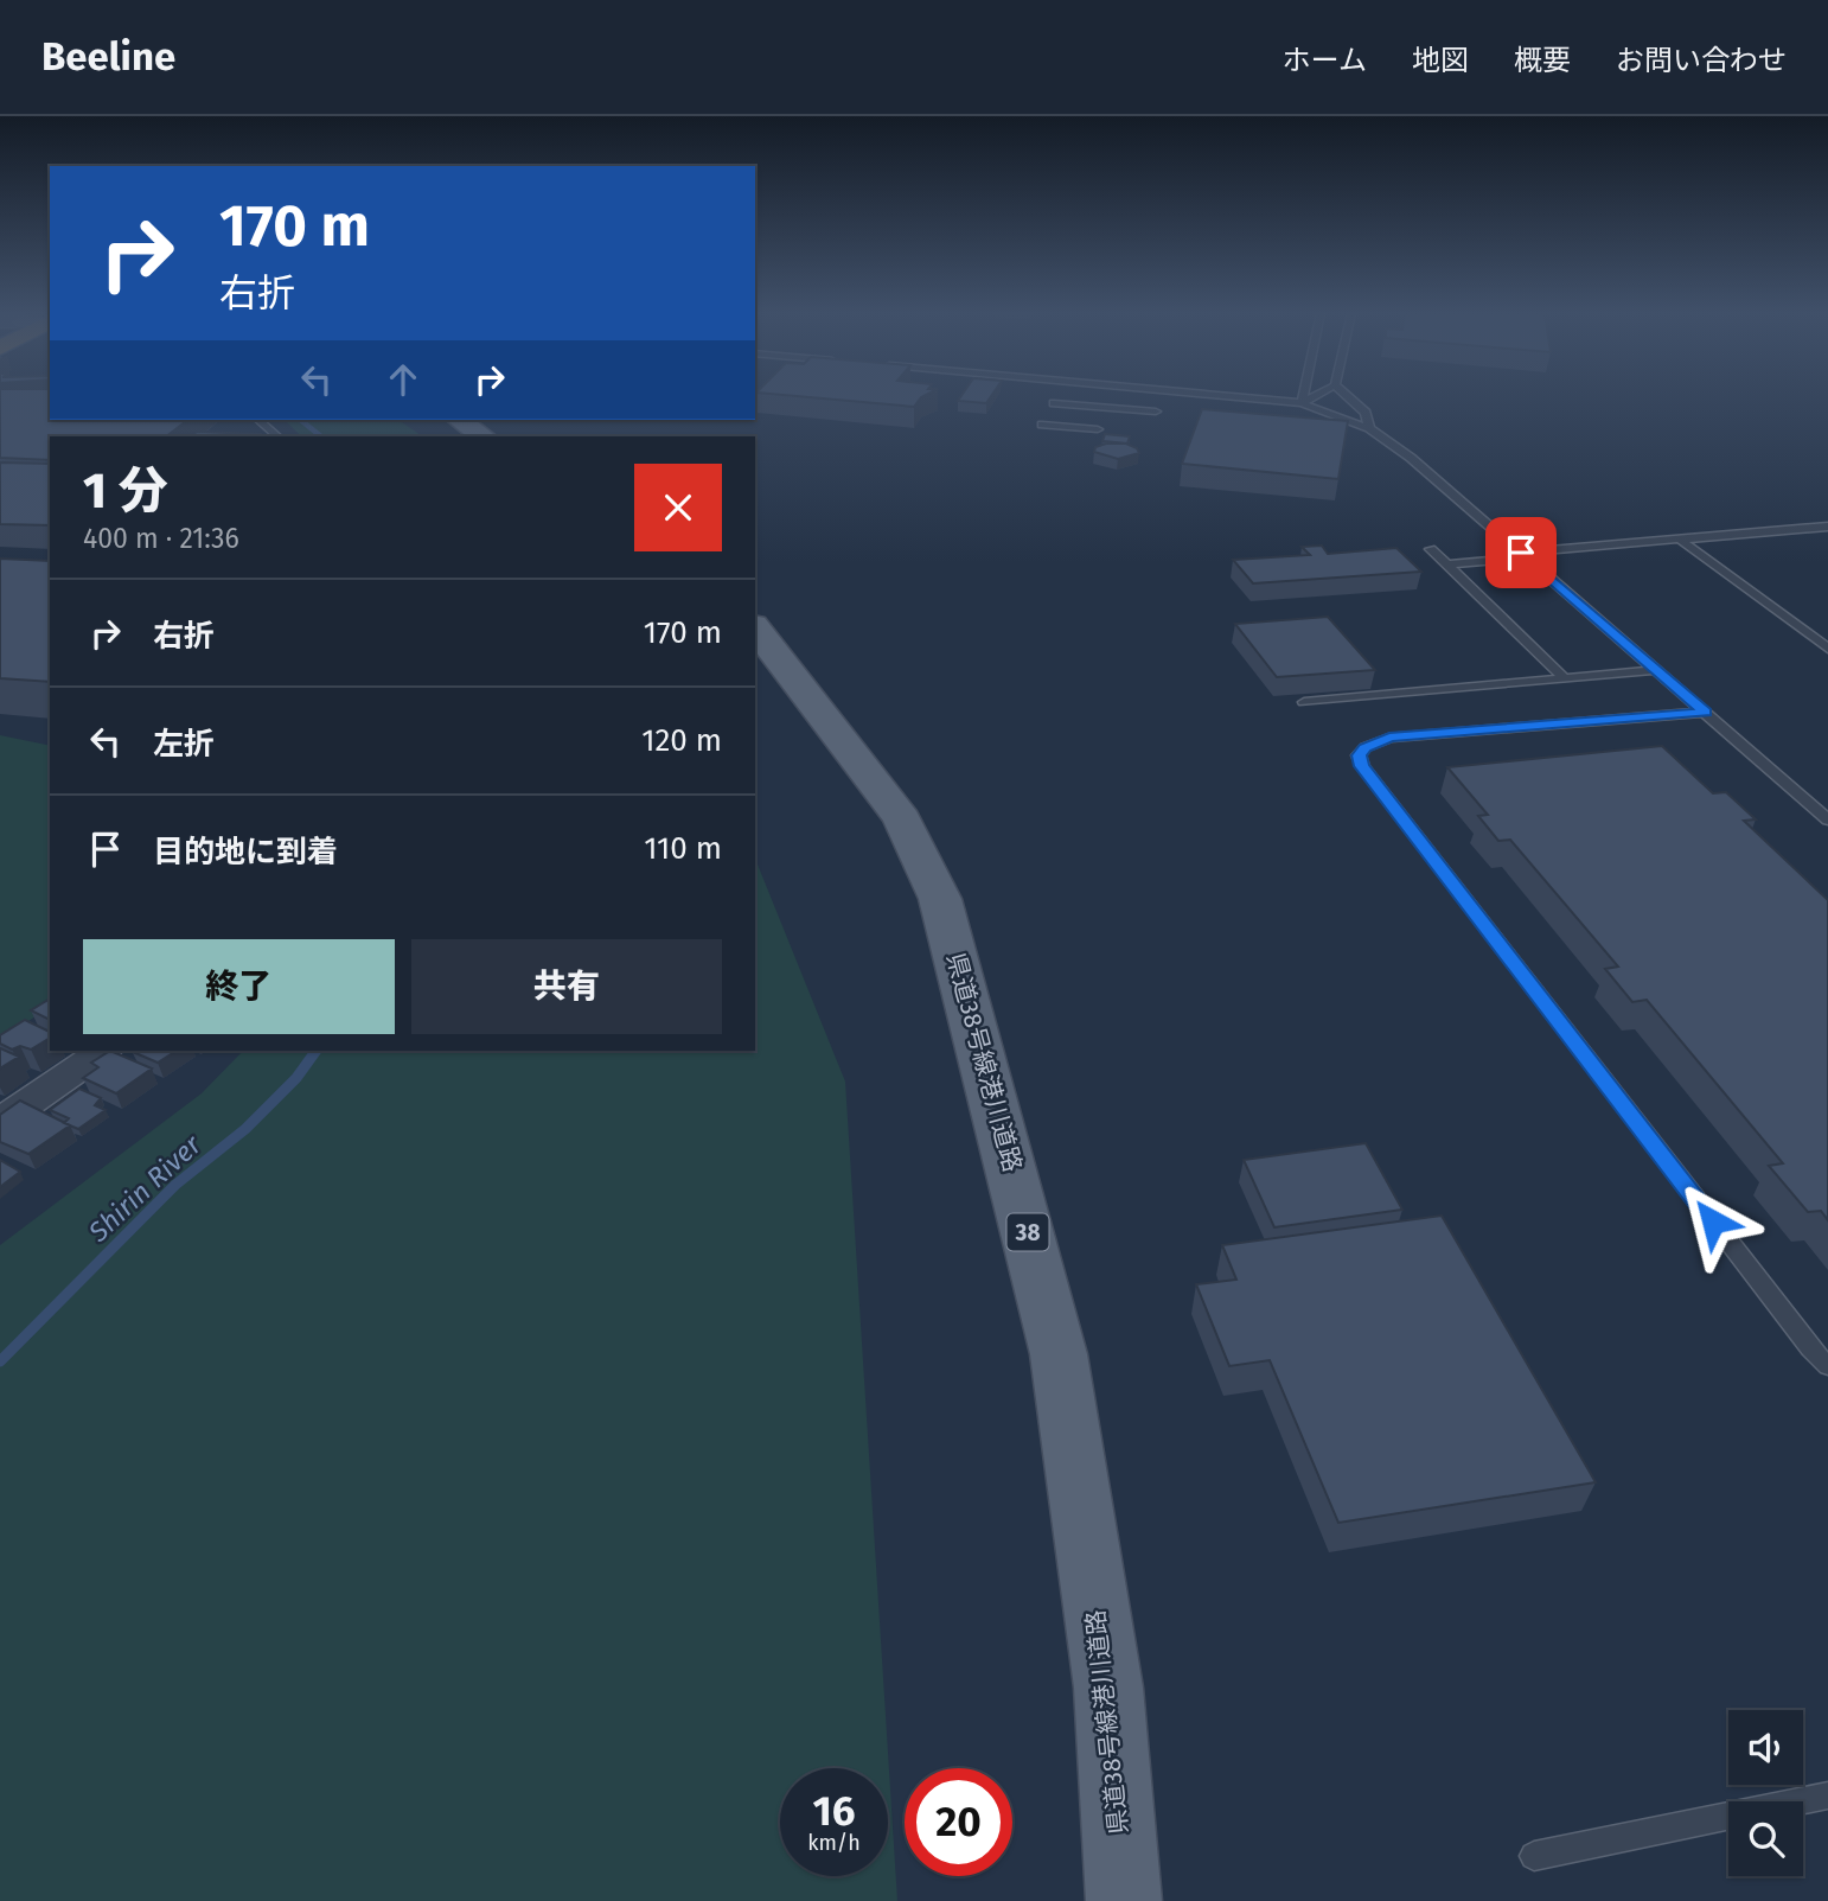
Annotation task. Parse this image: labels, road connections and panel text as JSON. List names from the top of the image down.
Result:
{
  "streets": {
    "main road": ["県道38号線港川道路", "38"]
  },
  "water": ["Shirin River"],
  "page": {
    "header": "Beeline",
    "nav": [
      "ホーム",
      "地図",
      "概要",
      "お問い合わせ"
    ],
    "turn": ["170 m", "右折"],
    "heading": ["1 分", "400 m · 21:36"],
    "list": [
      {
        "name": "右折",
        "value": "170 m"
      },
      {
        "name": "左折",
        "value": "120 m"
      },
      {
        "name": "目的地に到着",
        "value": "110 m"
      }
    ],
    "buttons": ["終了", "共有"],
    "speed": "16 km/h",
    "limit": "20"
  }
}
